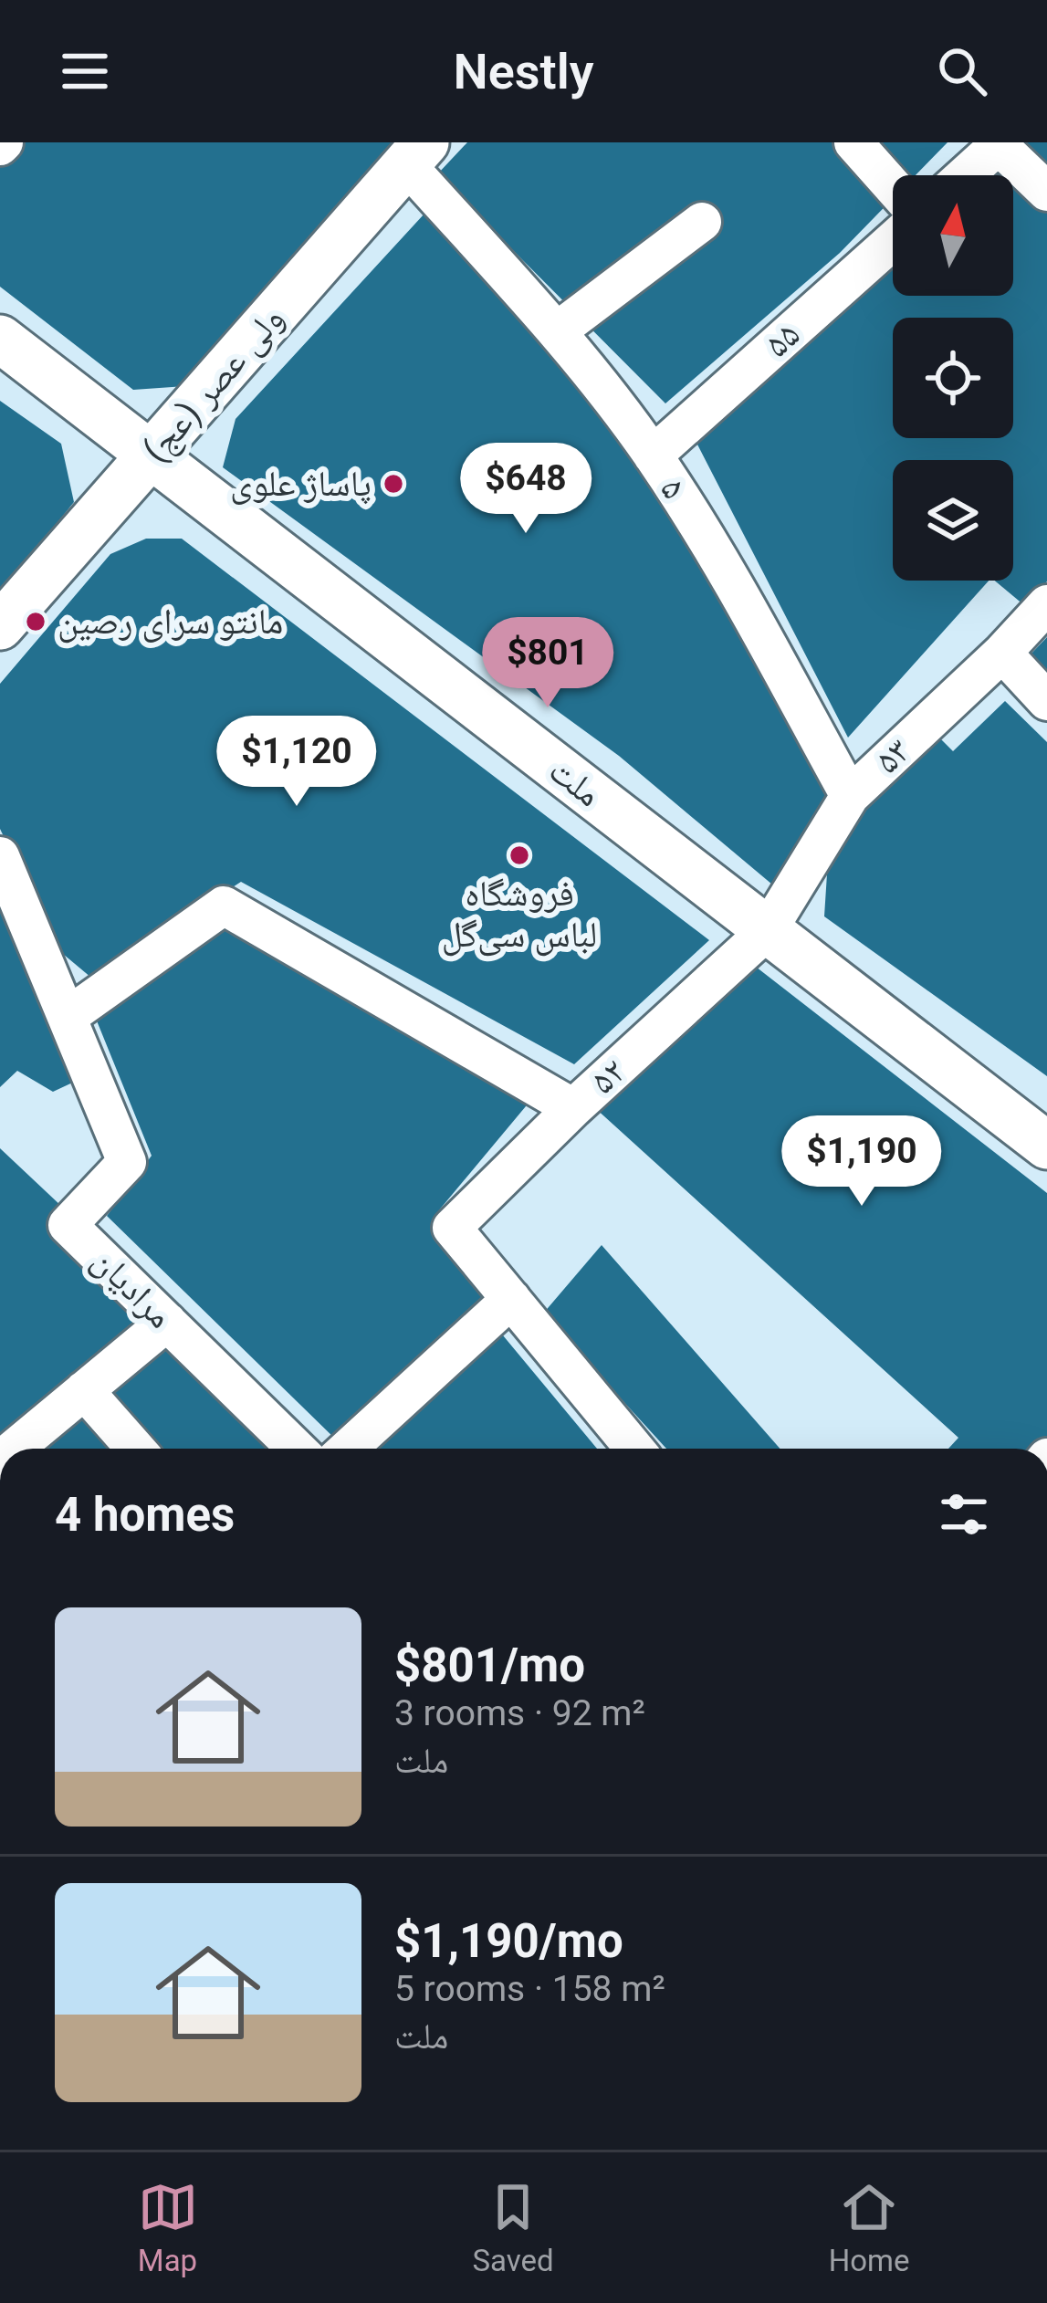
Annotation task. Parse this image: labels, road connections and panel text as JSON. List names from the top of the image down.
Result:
{
  "streets": {
    "main road": ["ولی عصر (عج)", "ملت"],
    "street": [
      "۵۵",
      "۵",
      "۵۳",
      "۵۲",
      "مرادیان"
    ]
  },
  "crossings": [
    ["۵۵", "۵"],
    ["ولی عصر (عج)", "۵"],
    ["ولی عصر (عج)", "ملت"],
    ["۵", "۵۳"],
    ["۵۳", "ملت"],
    ["۵۳", "۵۲"],
    ["ملت", "۵۲"]
  ],
  "places": ["پاساژ علوی", "مانتو سرای رصین", "فروشگاه لباس سی‌گل"],
  "north": "top",
  "page": {
    "header": "Nestly",
    "price": [
      "$648",
      "$801",
      "$1,120",
      "$1,190"
    ],
    "heading": "4 homes",
    "list": [
      {
        "name": "$801/mo",
        "note": "3 rooms · 92 m² · ملت"
      },
      {
        "name": "$1,190/mo",
        "note": "5 rooms · 158 m² · ملت"
      }
    ],
    "tabs": ["Map", "Saved", "Home"]
  }
}
